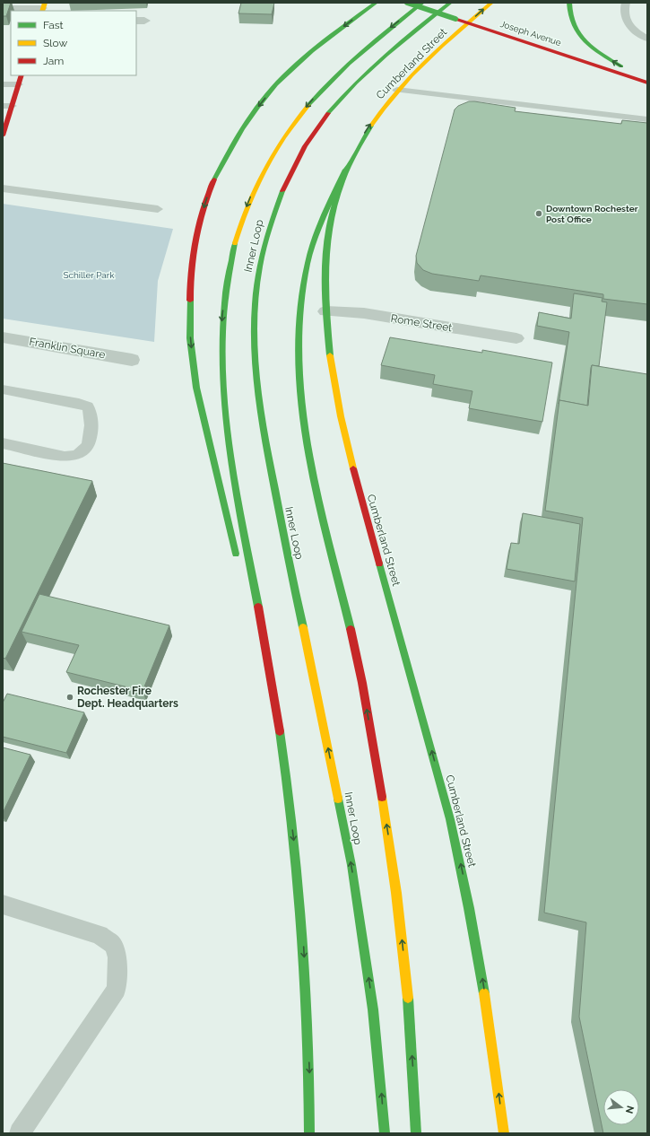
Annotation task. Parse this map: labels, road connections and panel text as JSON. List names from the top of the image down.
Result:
{
  "streets": {
    "main road": ["Joseph Avenue", "Cumberland Street", "Inner Loop"],
    "street": ["Rome Street", "Franklin Square"]
  },
  "crossings": [
    ["Joseph Avenue", "Cumberland Street"],
    ["Cumberland Street", "Rome Street"]
  ],
  "parks": ["Schiller Park"],
  "places": ["Downtown Rochester Post Office", "Rochester Fire Dept. Headquarters"],
  "legend": ["Fast", "Slow", "Jam"],
  "north": "right"
}
